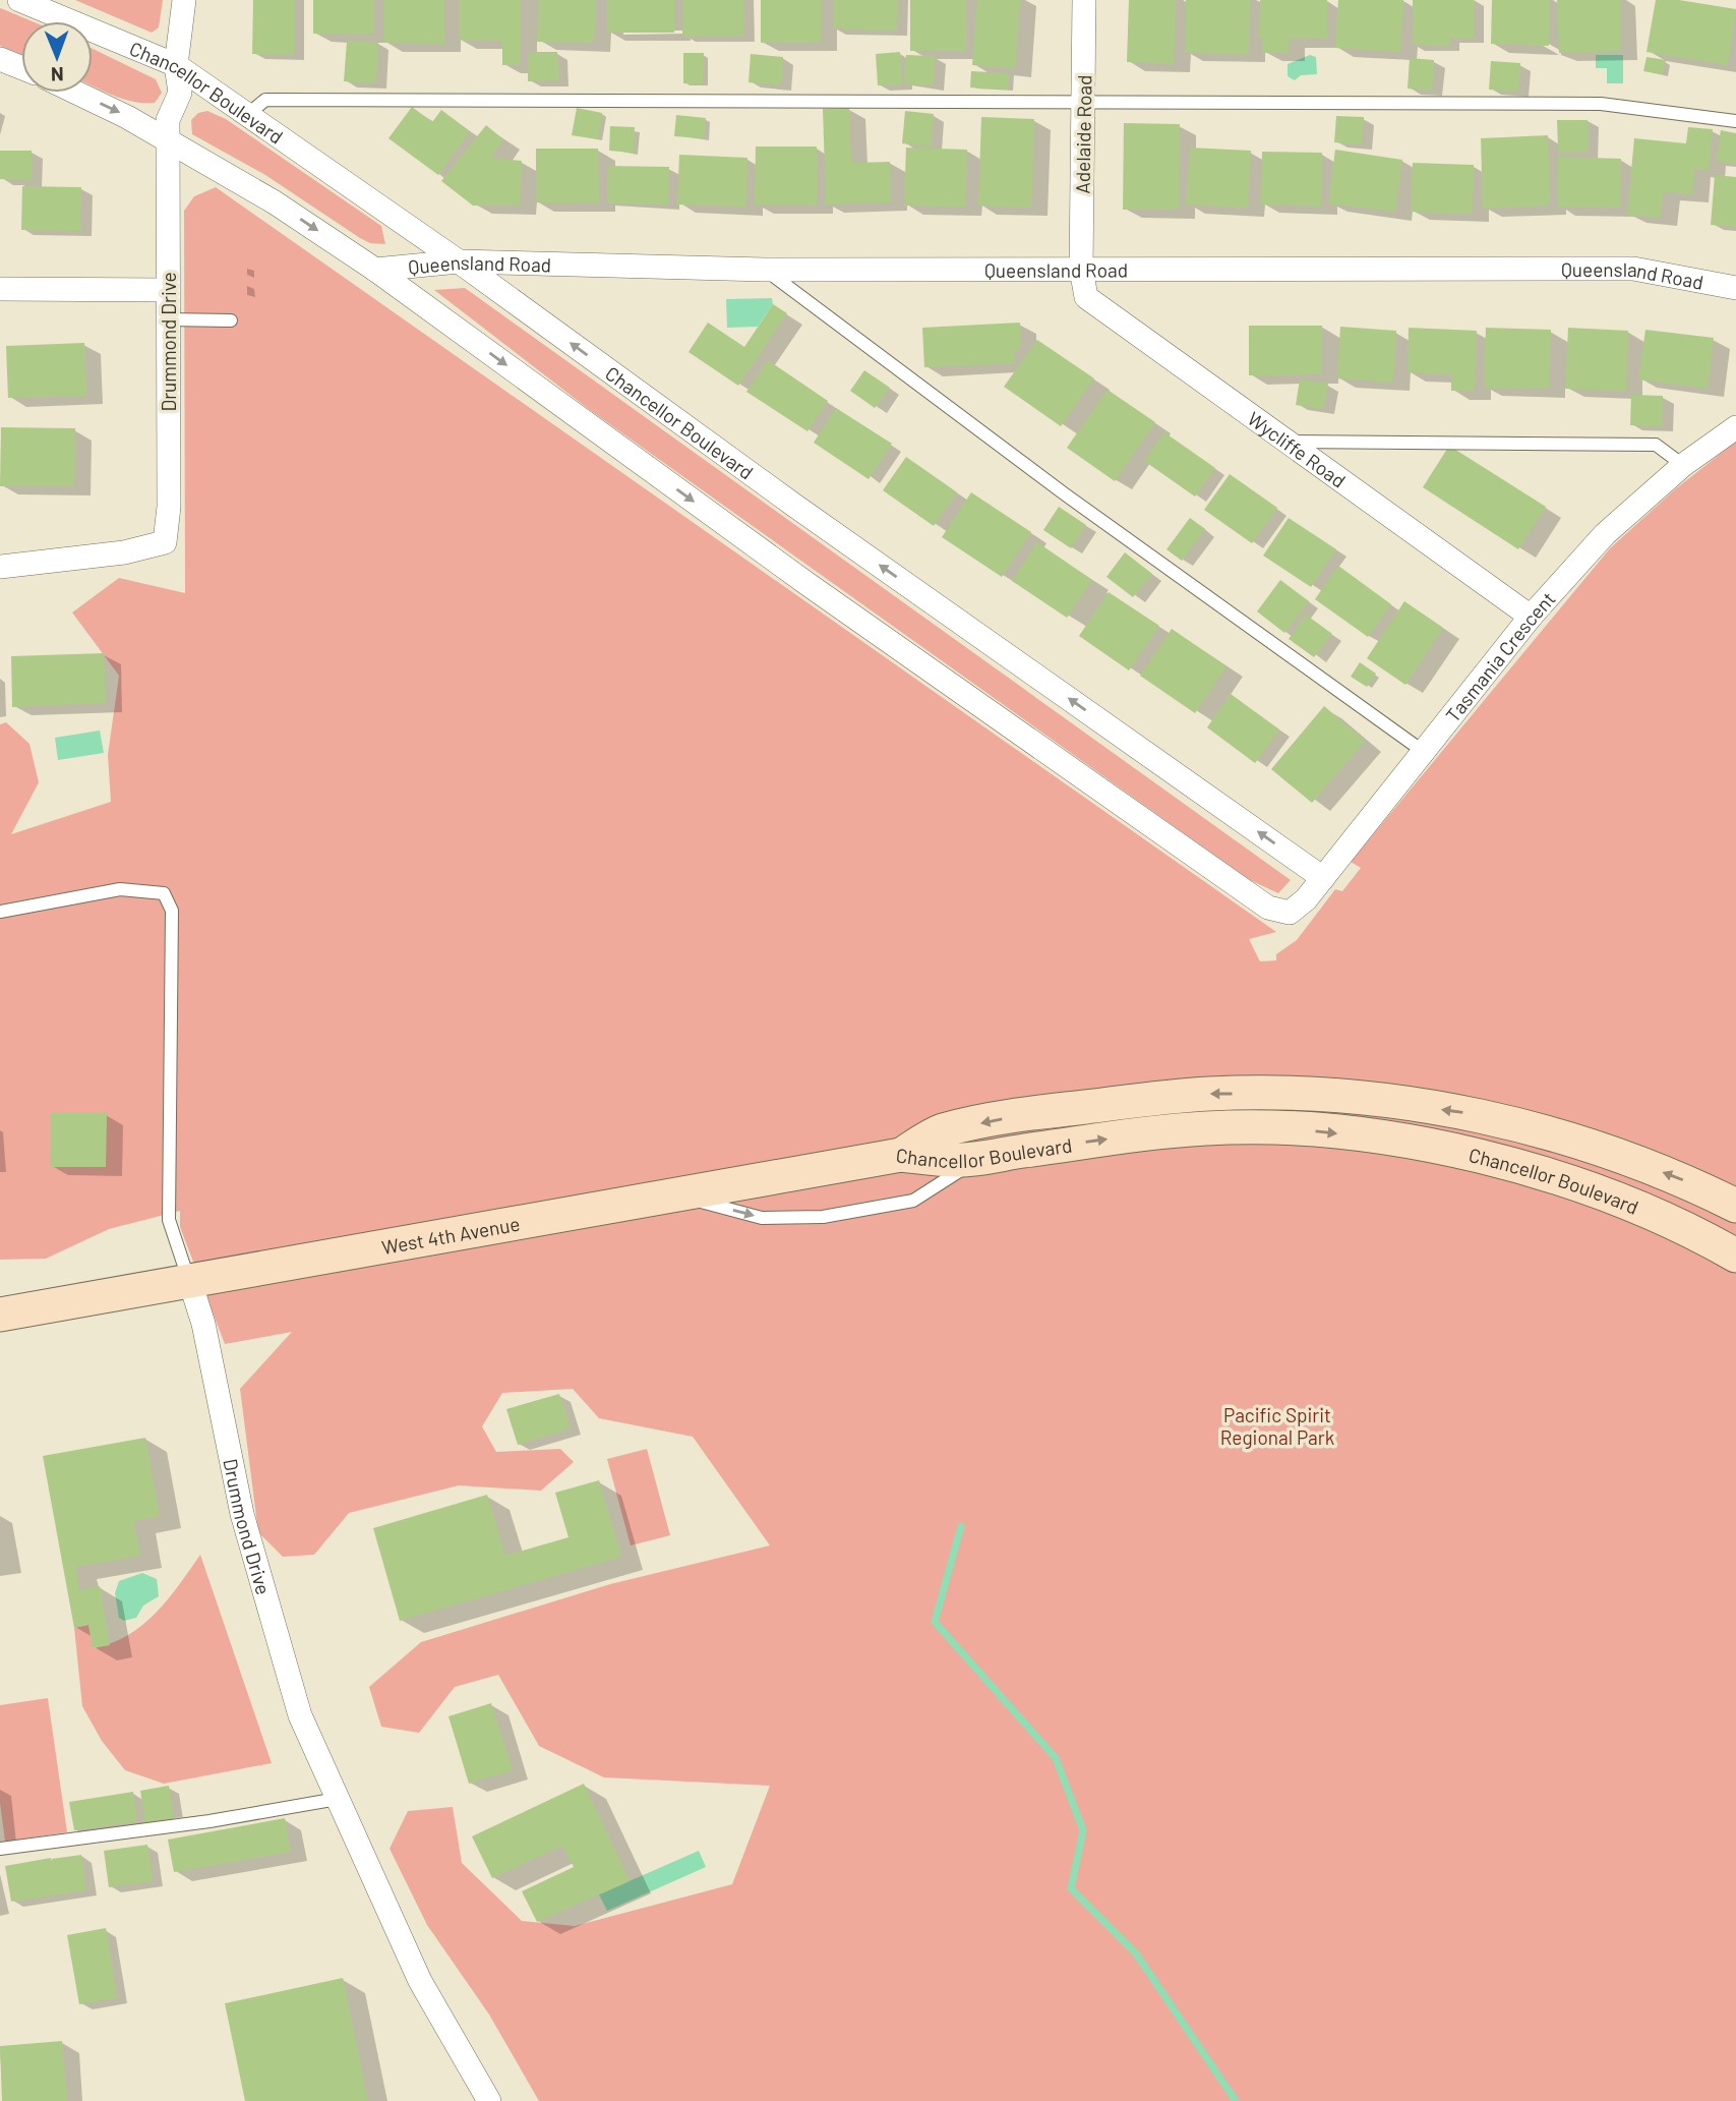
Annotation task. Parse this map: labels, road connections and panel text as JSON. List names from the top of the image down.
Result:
{
  "streets": {
    "main road": ["Chancellor Boulevard", "West 4th Avenue"],
    "street": [
      "Adelaide Road",
      "Queensland Road",
      "Drummond Drive",
      "Wycliffe Road",
      "Tasmania Crescent"
    ]
  },
  "crossings": [
    ["Chancellor Boulevard", "Queensland Road"],
    ["Chancellor Boulevard", "Drummond Drive"],
    ["Chancellor Boulevard", "Tasmania Crescent"],
    ["Chancellor Boulevard", "West 4th Avenue"],
    ["Adelaide Road", "Queensland Road"],
    ["Adelaide Road", "Wycliffe Road"],
    ["Queensland Road", "Wycliffe Road"],
    ["Queensland Road", "Tasmania Crescent"],
    ["Drummond Drive", "West 4th Avenue"],
    ["Wycliffe Road", "Tasmania Crescent"]
  ],
  "one_way": ["Tasmania Crescent"],
  "parks": ["Pacific Spirit Regional Park"],
  "north": "bottom"
}
